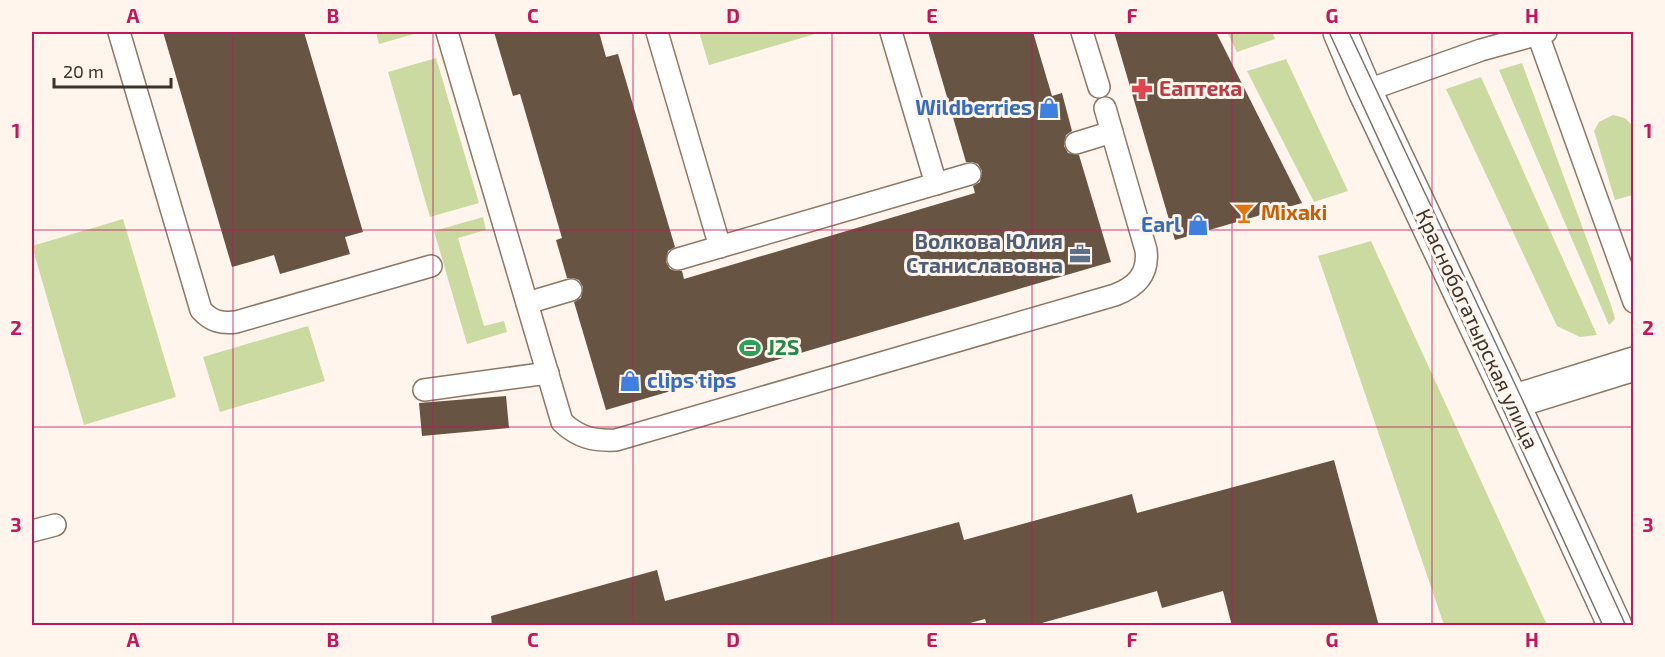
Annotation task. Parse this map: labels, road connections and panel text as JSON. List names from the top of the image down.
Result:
{
  "streets": {
    "main road": ["Краснобогатырская улица"]
  },
  "places": {
    "pharmacy": ["Еаптека"],
    "shop": ["Wildberries", "Earl", "clips tips"],
    "bar": ["Mixaki"],
    "office": ["Волкова Юлия Станиславовна"],
    "sports": ["J2S"]
  },
  "scale_bar": "20 m",
  "grid": {
    "columns": [
      "A",
      "B",
      "C",
      "D",
      "E",
      "F",
      "G",
      "H"
    ],
    "rows": ["1", "2", "3"]
  }
}
